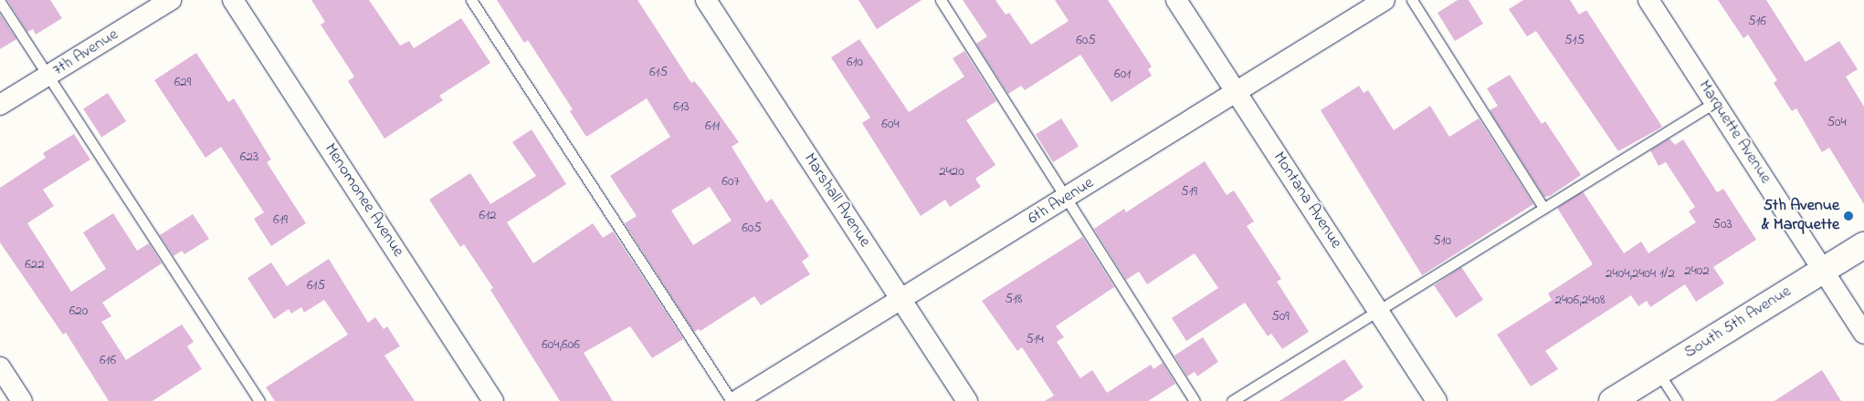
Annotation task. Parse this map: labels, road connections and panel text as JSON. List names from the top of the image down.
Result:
{
  "streets": {
    "street": [
      "7th Avenue",
      "Marquette Avenue",
      "Menomonee Avenue",
      "Marshall Avenue",
      "Montana Avenue",
      "6th Avenue",
      "South 5th Avenue"
    ]
  },
  "crossings": [
    ["Marquette Avenue", "South 5th Avenue"],
    ["Marshall Avenue", "6th Avenue"],
    ["Montana Avenue", "6th Avenue"]
  ],
  "places": ["5th Avenue & Marquette"],
  "house_numbers": [
    "516",
    "605",
    "515",
    "610",
    "615",
    "601",
    "629",
    "613",
    "504",
    "604",
    "611",
    "623",
    "2420",
    "607",
    "519",
    "612",
    "619",
    "503",
    "605",
    "510",
    "622",
    "2402",
    "2404,2404 1/2",
    "615",
    "518",
    "2406,2408",
    "620",
    "509",
    "514",
    "604,606",
    "616"
  ]
}
